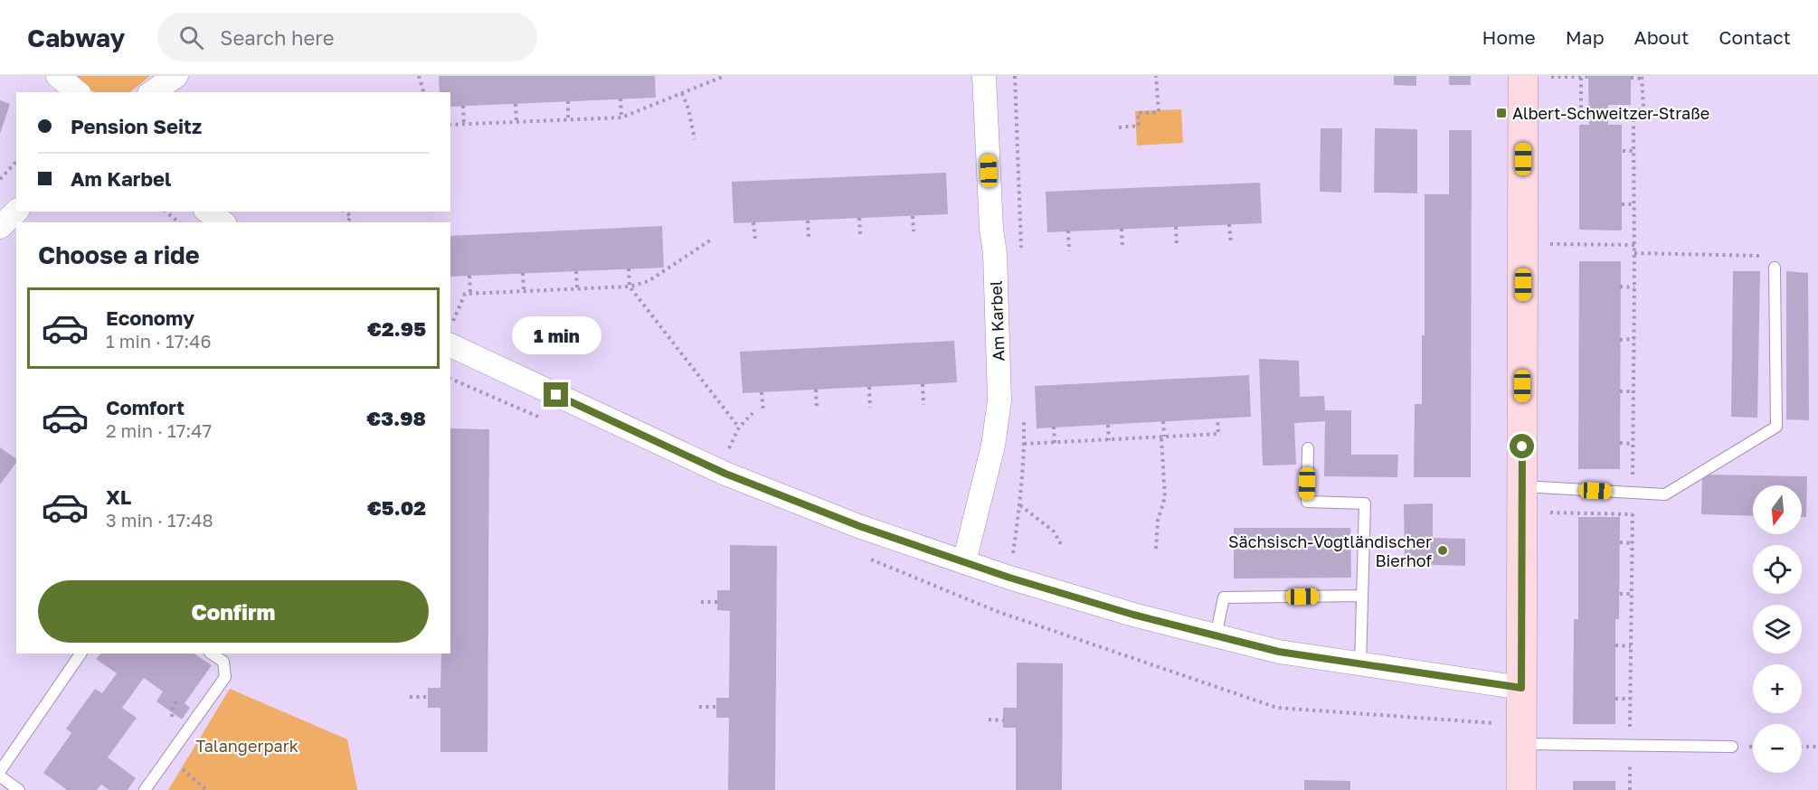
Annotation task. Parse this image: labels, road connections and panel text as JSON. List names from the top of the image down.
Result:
{
  "streets": {
    "street": ["Am Karbel"]
  },
  "parks": ["Talangerpark"],
  "places": {
    "transit": ["Albert-Schweitzer-Straße"],
    "other": ["Sächsisch-Vogtländischer Bierhof"]
  },
  "north": "bottom",
  "page": {
    "header": "Cabway",
    "search": "Search here",
    "nav": [
      "Home",
      "Map",
      "About",
      "Contact"
    ],
    "banner": ["Pension Seitz", "Am Karbel"],
    "heading": "Choose a ride",
    "list": [
      {
        "name": "Economy",
        "note": "1 min · 17:46",
        "value": "€2.95"
      },
      {
        "name": "Comfort",
        "note": "2 min · 17:47",
        "value": "€3.98"
      },
      {
        "name": "XL",
        "note": "3 min · 17:48",
        "value": "€5.02"
      }
    ],
    "bubble": "1 min",
    "map_buttons": ["+", "−"],
    "buttons": "Confirm"
  }
}
